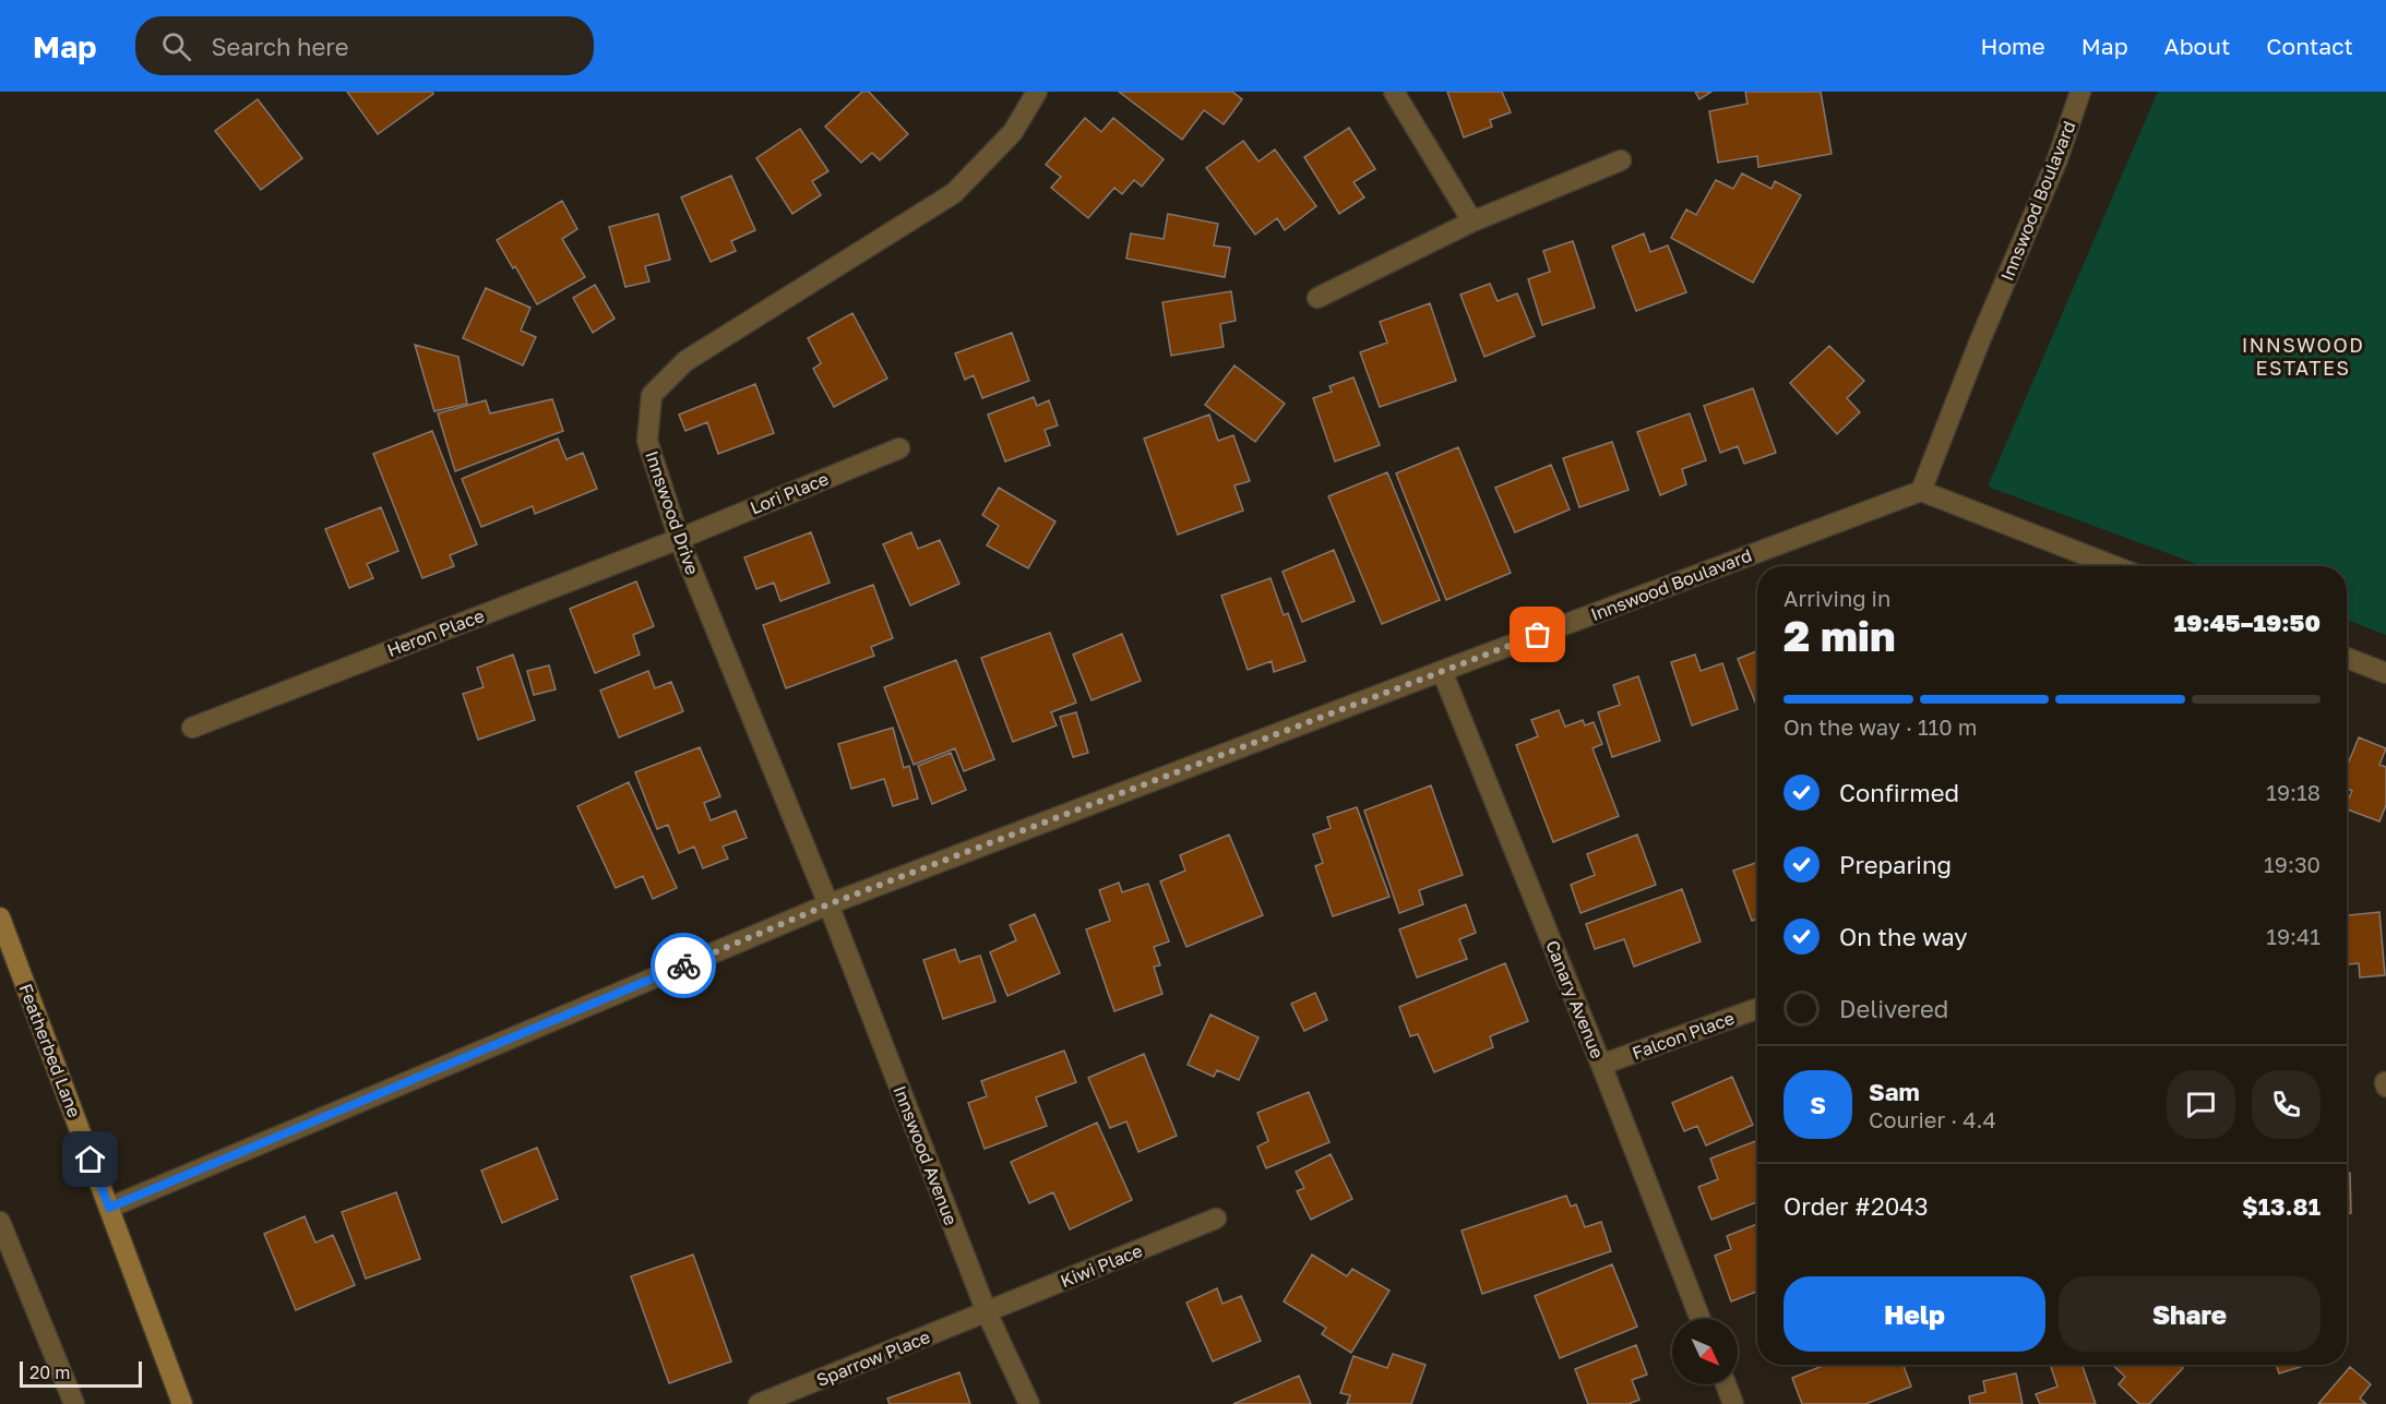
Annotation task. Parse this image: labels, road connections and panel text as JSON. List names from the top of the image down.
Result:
{
  "streets": {
    "main road": ["Featherbed Lane"],
    "street": [
      "Innswood Boulavard",
      "Lori Place",
      "Innswood Drive",
      "Heron Place",
      "Canary Avenue",
      "Falcon Place",
      "Innswood Avenue",
      "Kiwi Place",
      "Sparrow Place"
    ]
  },
  "crossings": [
    ["Innswood Boulavard", "Innswood Drive"],
    ["Innswood Boulavard", "Canary Avenue"],
    ["Innswood Boulavard", "Featherbed Lane"],
    ["Innswood Boulavard", "Innswood Avenue"],
    ["Lori Place", "Innswood Drive"],
    ["Lori Place", "Heron Place"],
    ["Innswood Drive", "Heron Place"],
    ["Innswood Drive", "Innswood Avenue"],
    ["Canary Avenue", "Falcon Place"],
    ["Innswood Avenue", "Kiwi Place"],
    ["Innswood Avenue", "Sparrow Place"],
    ["Kiwi Place", "Sparrow Place"]
  ],
  "districts": ["INNSWOOD ESTATES"],
  "scale_bar": "20 m",
  "north": "bottom right",
  "page": {
    "header": "Map",
    "search": "Search here",
    "nav": [
      "Home",
      "Map",
      "About",
      "Contact"
    ],
    "heading": ["2 min", "Arriving in", "19:45–19:50"],
    "panel": [
      "Sam",
      "Courier · 4.4",
      "Order #2043",
      "$13.81"
    ],
    "bar": "On the way · 110 m",
    "list": [
      ["Confirmed", "19:18"],
      ["Preparing", "19:30"],
      ["On the way", "19:41"],
      "Delivered"
    ],
    "round": "S",
    "buttons": ["Help", "Share"],
    "scale": "20 m"
  }
}
